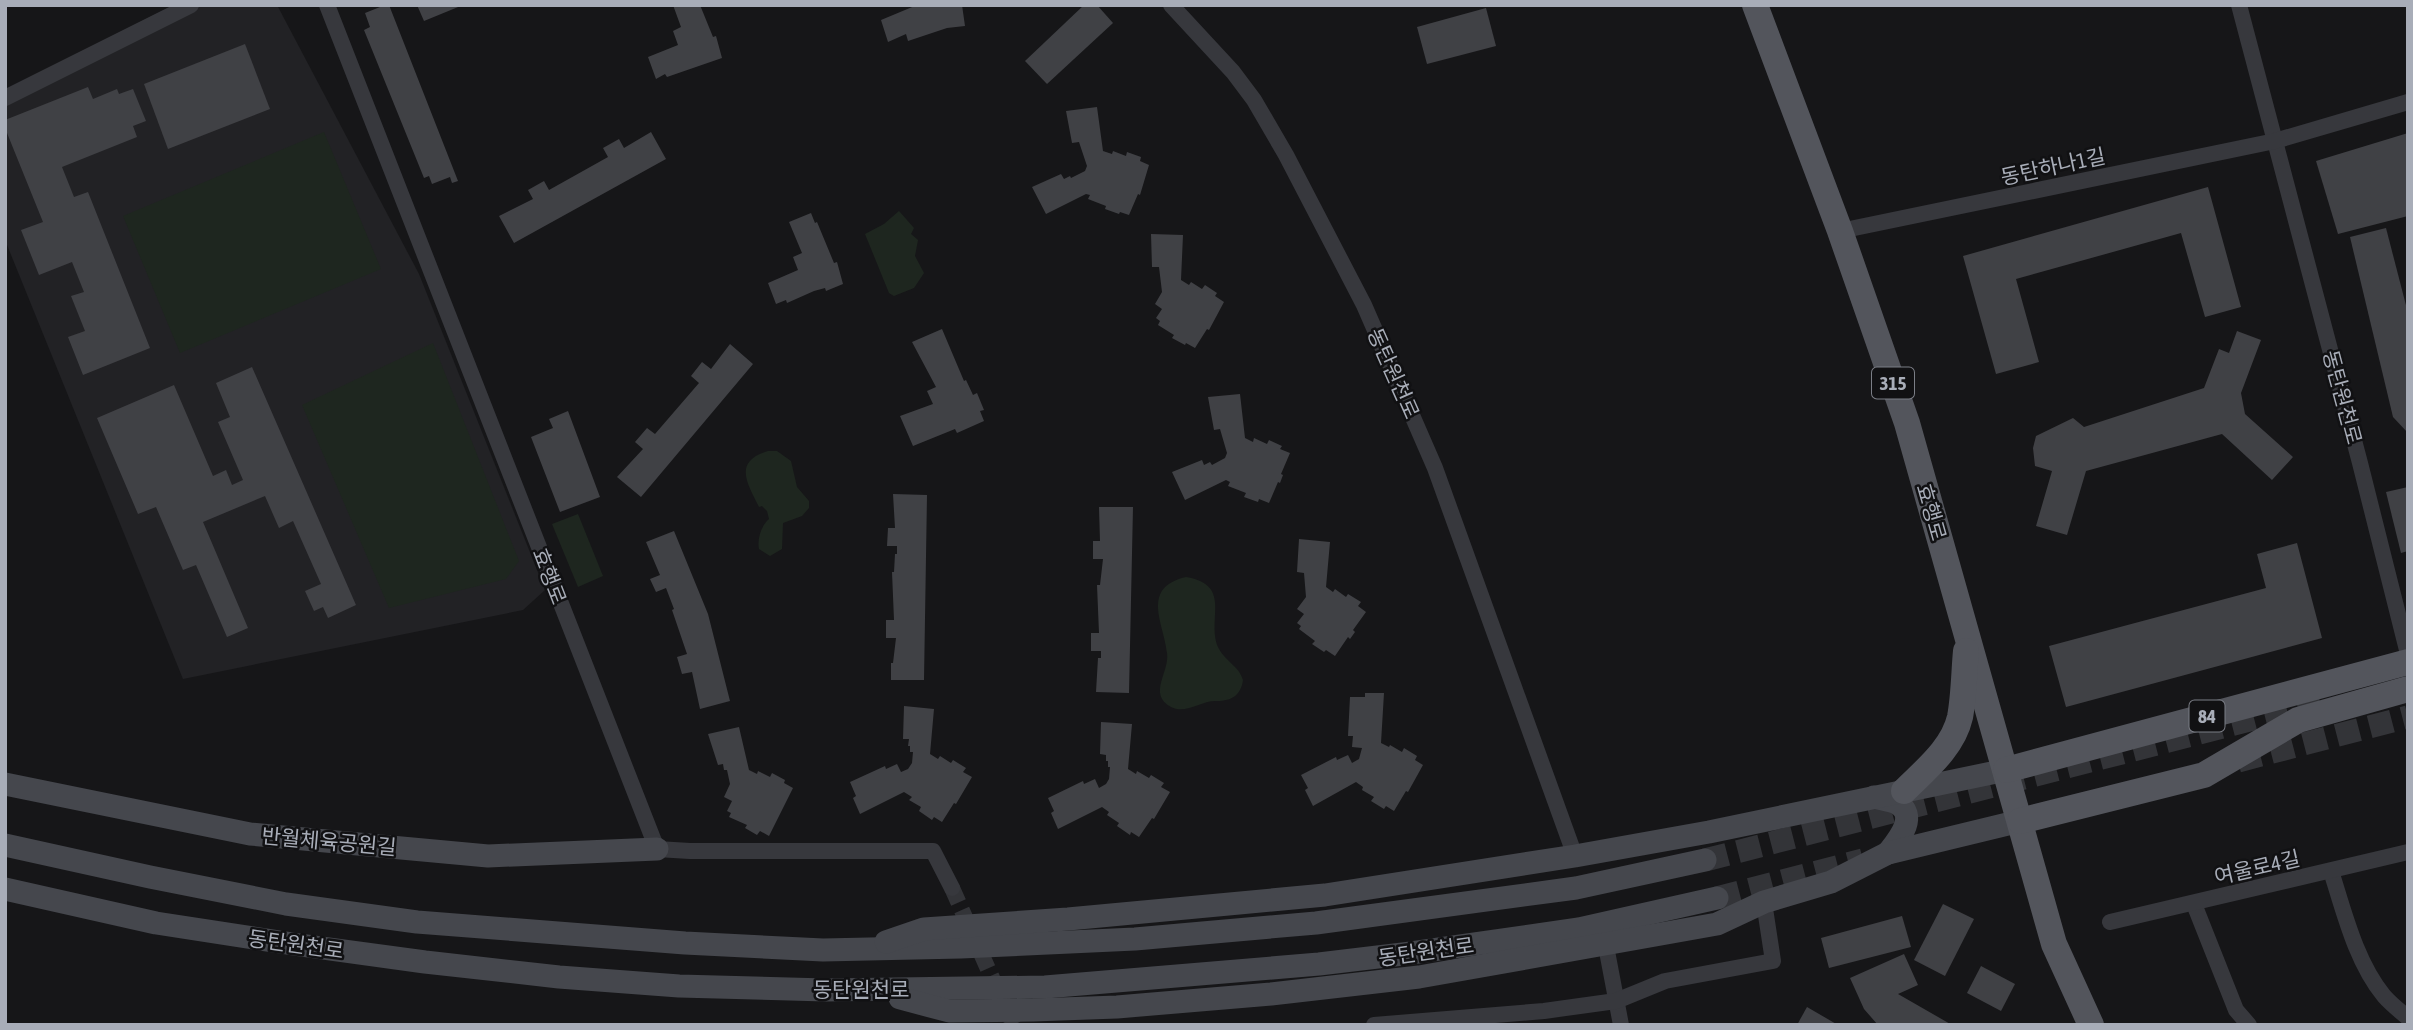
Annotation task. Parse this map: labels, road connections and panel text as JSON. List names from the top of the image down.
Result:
{
  "streets": {
    "main road": [
      "동탄원천로",
      "315",
      "효행로",
      "84",
      "반월체육공원길"
    ],
    "street": ["동탄하나1길", "여울로4길"]
  },
  "crossings": [
    ["동탄하나1길", "동탄원천로"],
    ["동탄하나1길", "효행로"],
    ["효행로", "84"],
    ["효행로", "반월체육공원길"]
  ]
}
